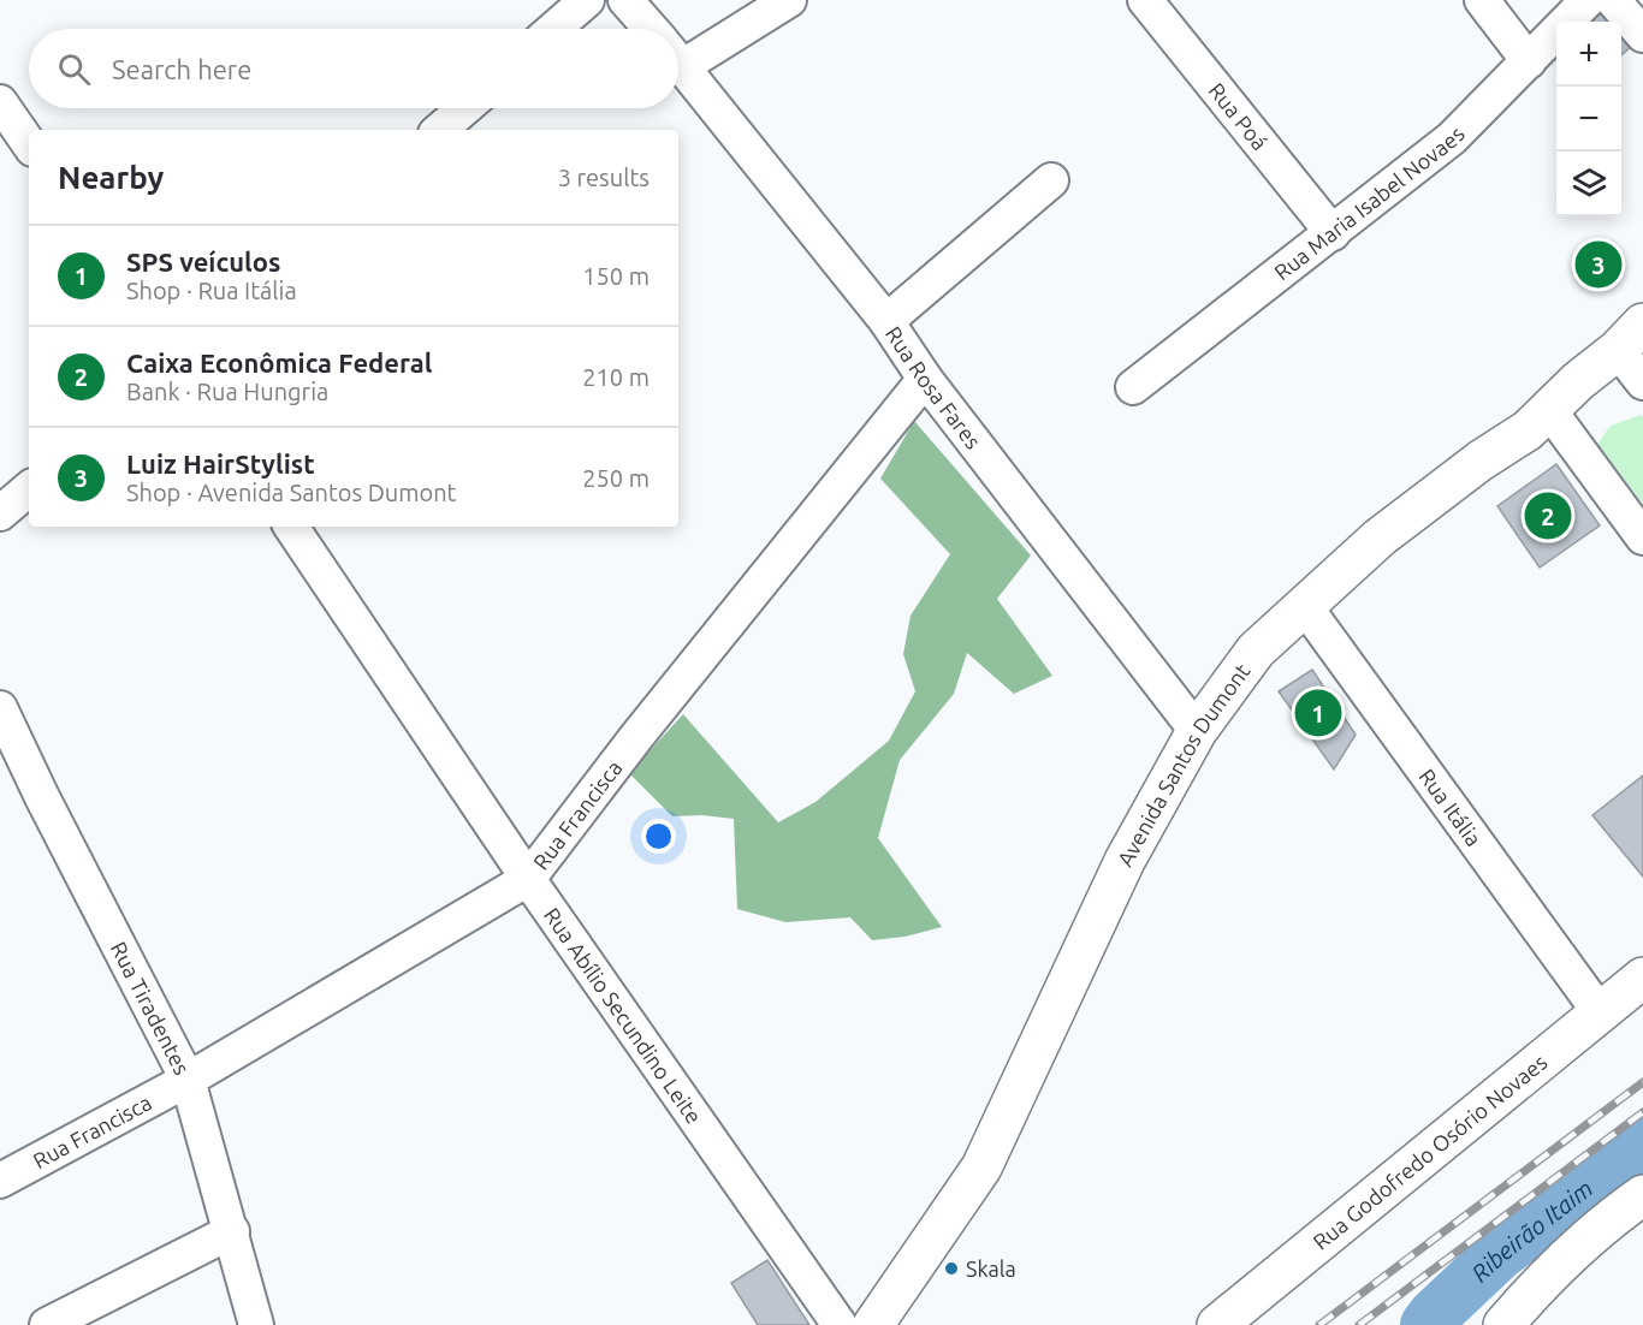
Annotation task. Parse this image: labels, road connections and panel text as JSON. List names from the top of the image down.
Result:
{
  "streets": {
    "main road": ["Avenida Santos Dumont", "Rua Godofredo Osório Novaes"],
    "street": [
      "Rua Poá",
      "Rua Maria Isabel Novaes",
      "Rua Rosa Fares",
      "Rua Itália",
      "Rua Francisca",
      "Rua Tiradentes",
      "Rua Abílio Secundino Leite"
    ]
  },
  "crossings": [
    ["Rua Poá", "Rua Maria Isabel Novaes"],
    ["Rua Rosa Fares", "Avenida Santos Dumont"],
    ["Rua Rosa Fares", "Rua Francisca"],
    ["Avenida Santos Dumont", "Rua Itália"],
    ["Rua Itália", "Rua Godofredo Osório Novaes"],
    ["Rua Francisca", "Rua Tiradentes"],
    ["Rua Francisca", "Rua Abílio Secundino Leite"]
  ],
  "water": ["Ribeirão Itaim"],
  "places": ["Skala"],
  "page": {
    "map_buttons": ["+", "−"],
    "search": "Search here",
    "heading": ["Nearby", "3 results"],
    "list": [
      {
        "mark": "1",
        "name": "SPS veículos",
        "note": "Shop · Rua Itália",
        "value": "150 m"
      },
      {
        "mark": "2",
        "name": "Caixa Econômica Federal",
        "note": "Bank · Rua Hungria",
        "value": "210 m"
      },
      {
        "mark": "3",
        "name": "Luiz HairStylist",
        "note": "Shop · Avenida Santos Dumont",
        "value": "250 m"
      }
    ],
    "pins": ["3", "2", "1"]
  }
}
